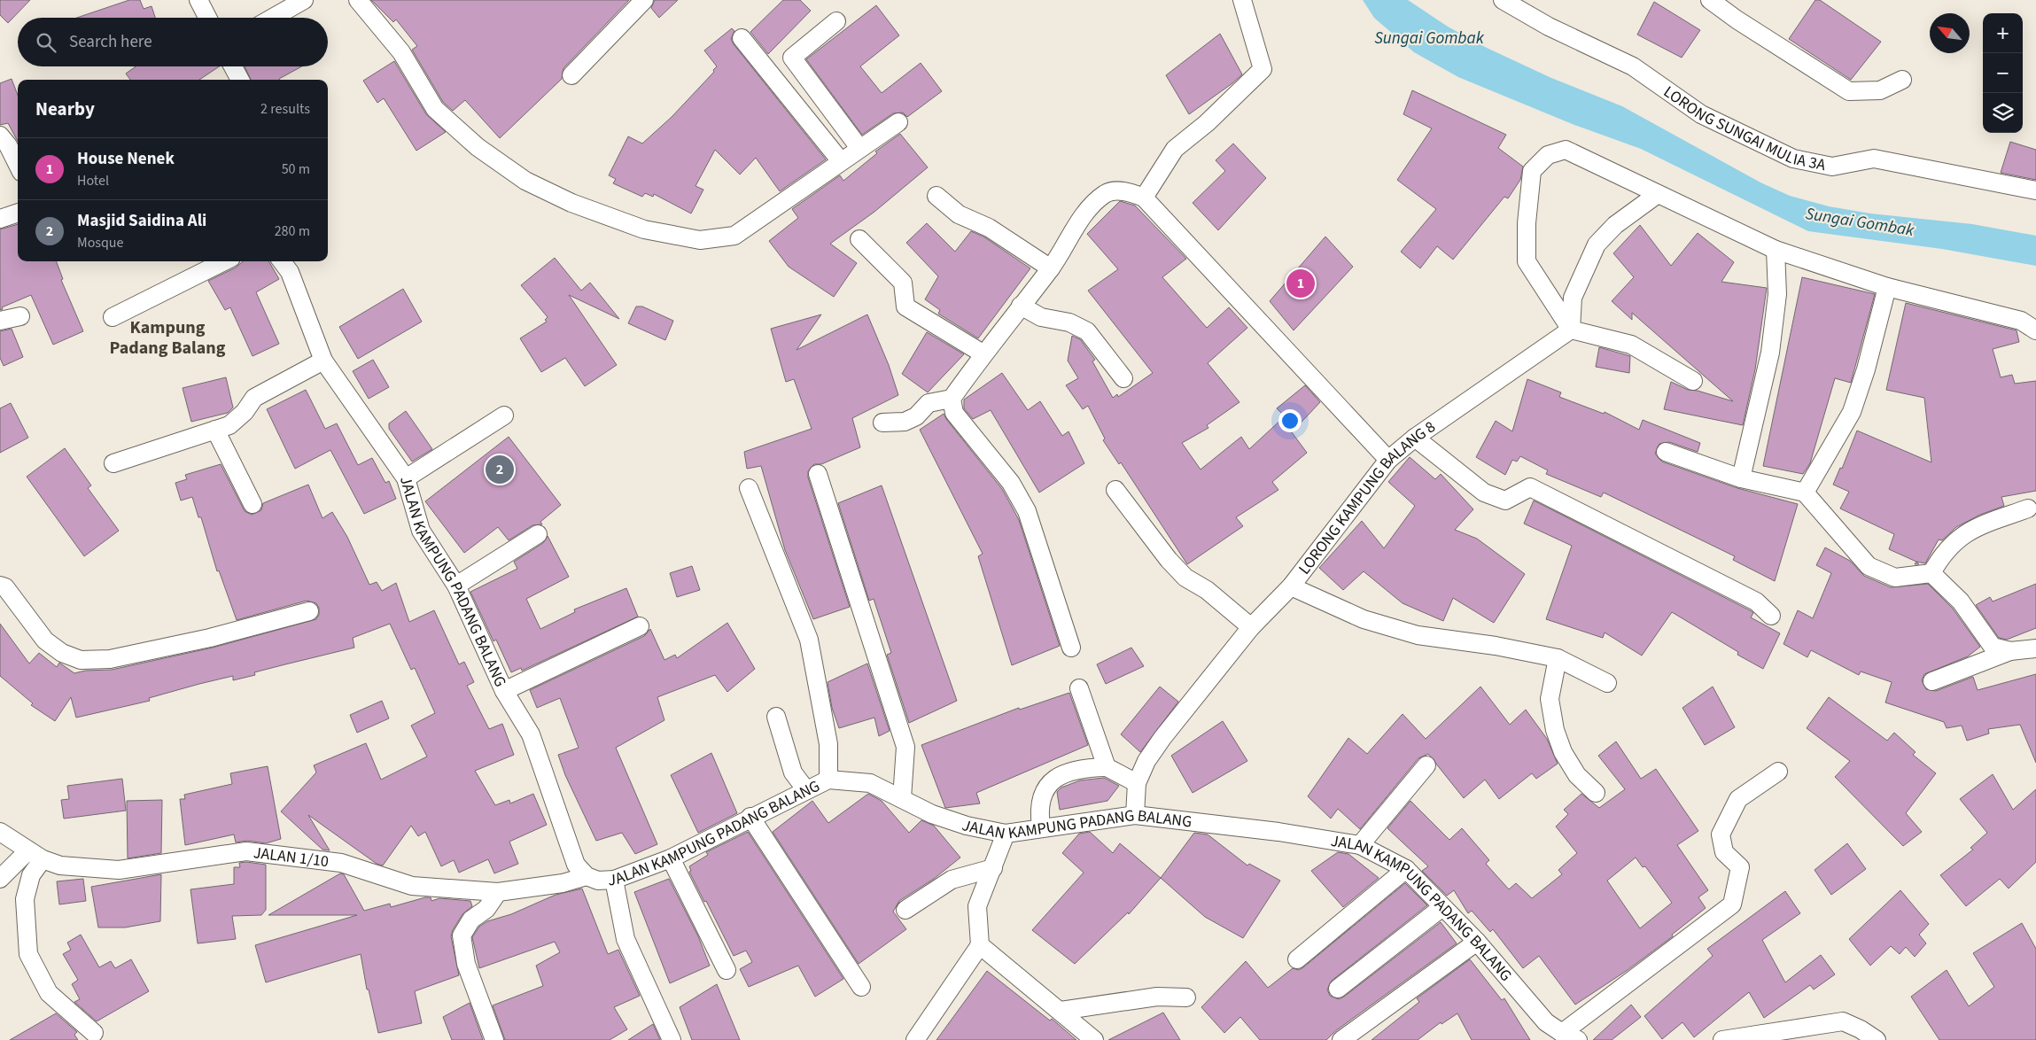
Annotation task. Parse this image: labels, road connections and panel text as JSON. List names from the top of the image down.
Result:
{
  "streets": {
    "street": [
      "LORONG SUNGAI MULIA 3A",
      "LORONG KAMPUNG BALANG 8",
      "JALAN KAMPUNG PADANG BALANG",
      "JALAN 1/10"
    ]
  },
  "crossings": [
    ["LORONG KAMPUNG BALANG 8", "JALAN KAMPUNG PADANG BALANG"],
    ["JALAN KAMPUNG PADANG BALANG", "JALAN 1/10"]
  ],
  "districts": ["Kampung Padang Balang"],
  "water": ["Sungai Gombak"],
  "north": "top left",
  "page": {
    "map_buttons": ["+", "−"],
    "search": "Search here",
    "heading": ["Nearby", "2 results"],
    "list": [
      {
        "mark": "1",
        "name": "House Nenek",
        "note": "Hotel",
        "value": "50 m"
      },
      {
        "mark": "2",
        "name": "Masjid Saidina Ali",
        "note": "Mosque",
        "value": "280 m"
      }
    ],
    "pins": ["1", "2"]
  }
}
